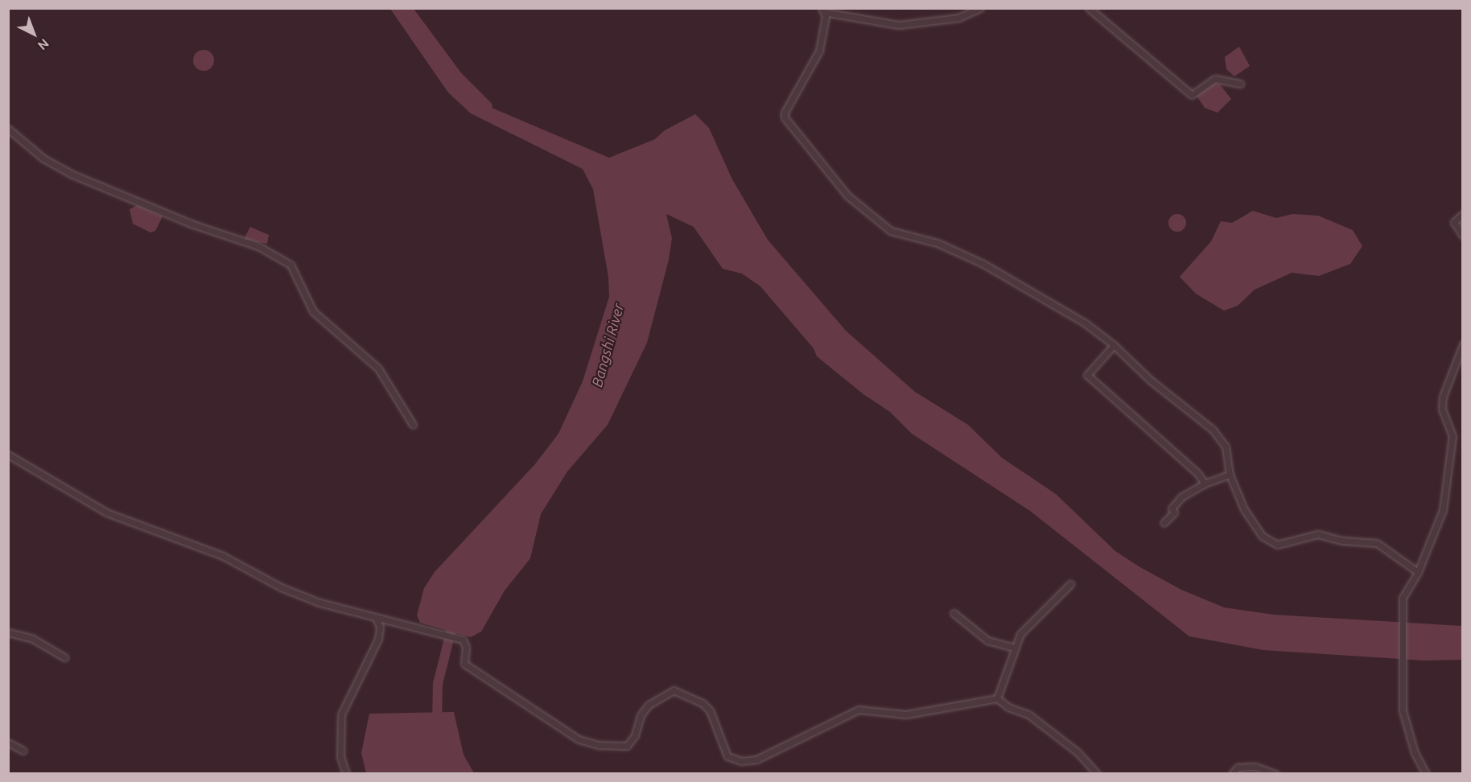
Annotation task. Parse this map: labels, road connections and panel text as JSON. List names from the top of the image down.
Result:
{
  "water": ["Bangshi River"],
  "north": "bottom right"
}
